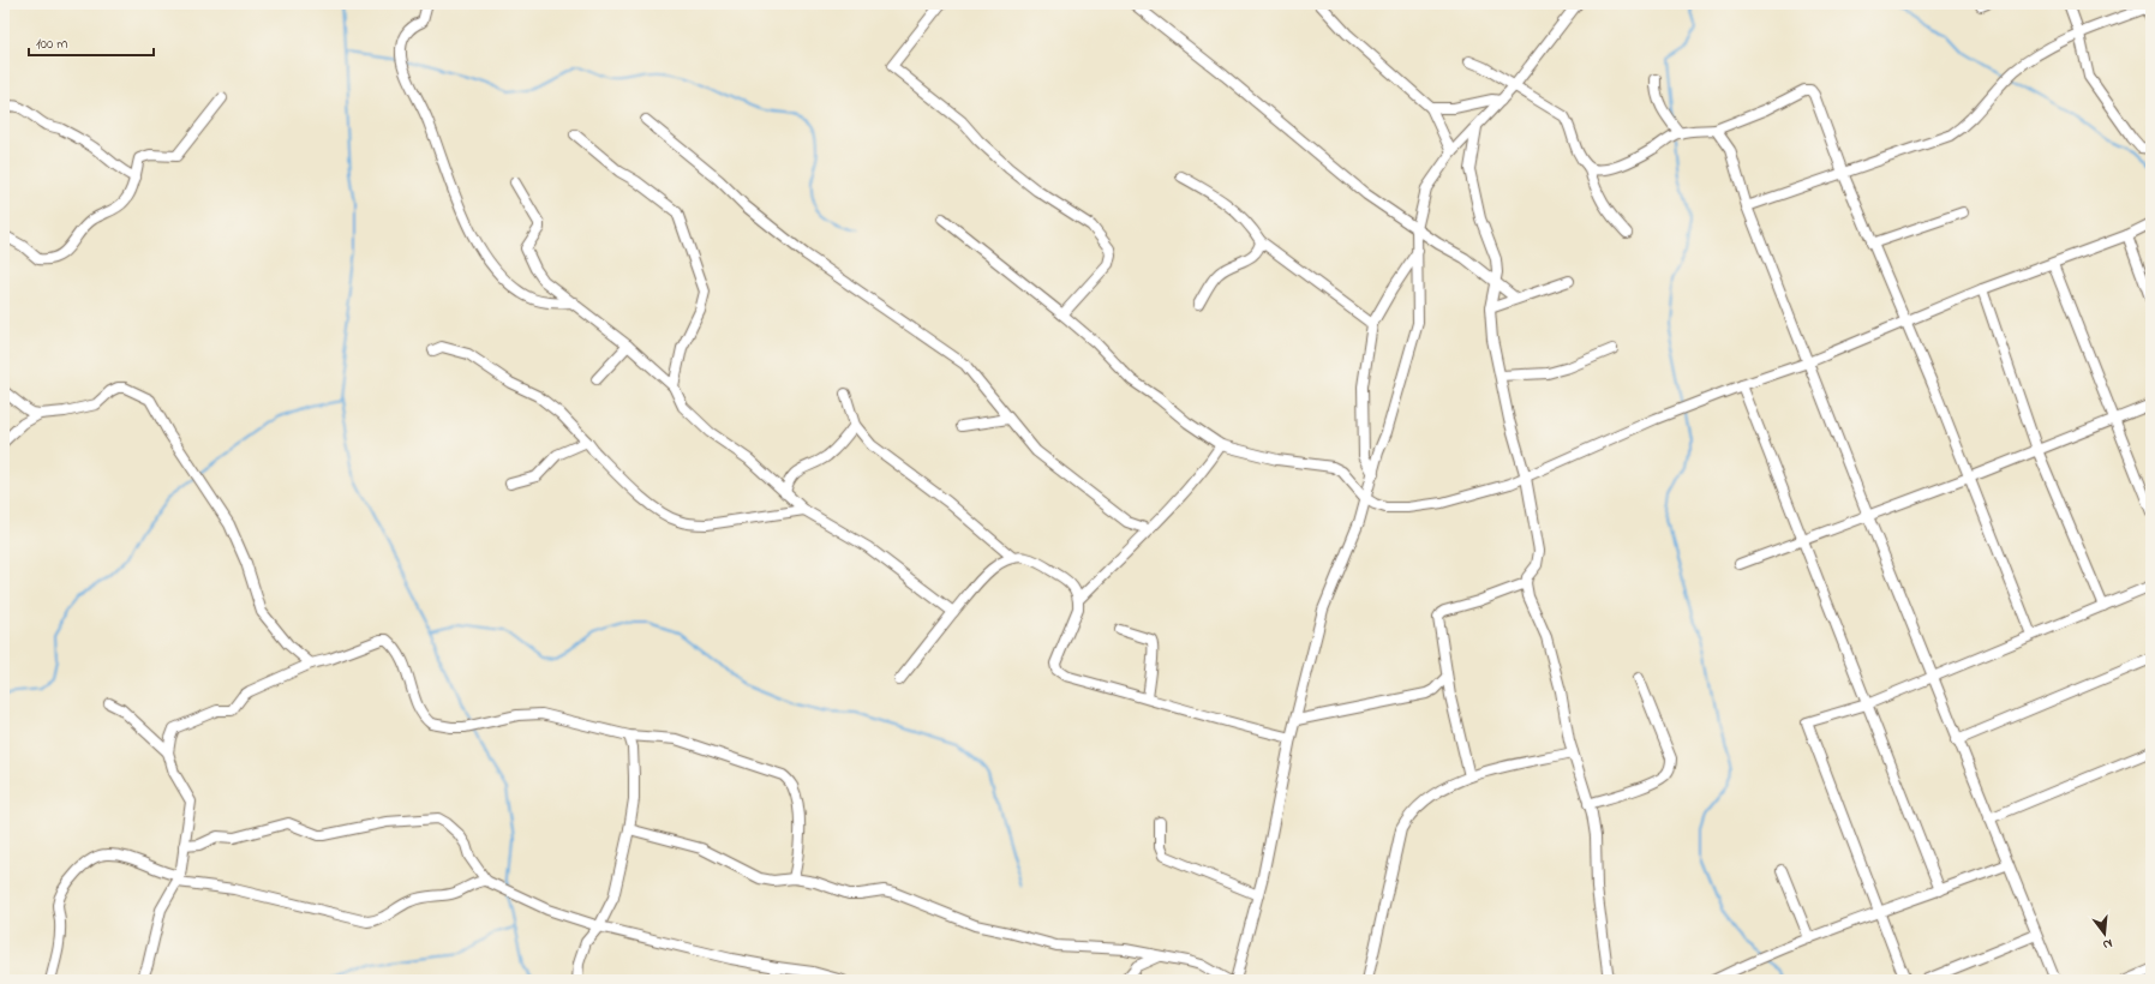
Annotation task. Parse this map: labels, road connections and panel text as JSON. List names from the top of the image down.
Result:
{
  "scale_bar": "100 m",
  "north": "bottom"
}
